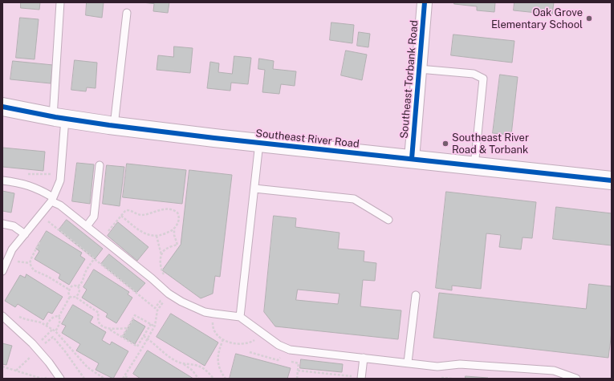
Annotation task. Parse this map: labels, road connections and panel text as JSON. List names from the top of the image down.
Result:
{
  "streets": {
    "street": ["Southeast Torbank Road", "Southeast River Road"]
  },
  "crossings": [
    ["Southeast Torbank Road", "Southeast River Road"]
  ],
  "places": ["Oak Grove Elementary School", "Southeast River Road & Torbank"]
}
